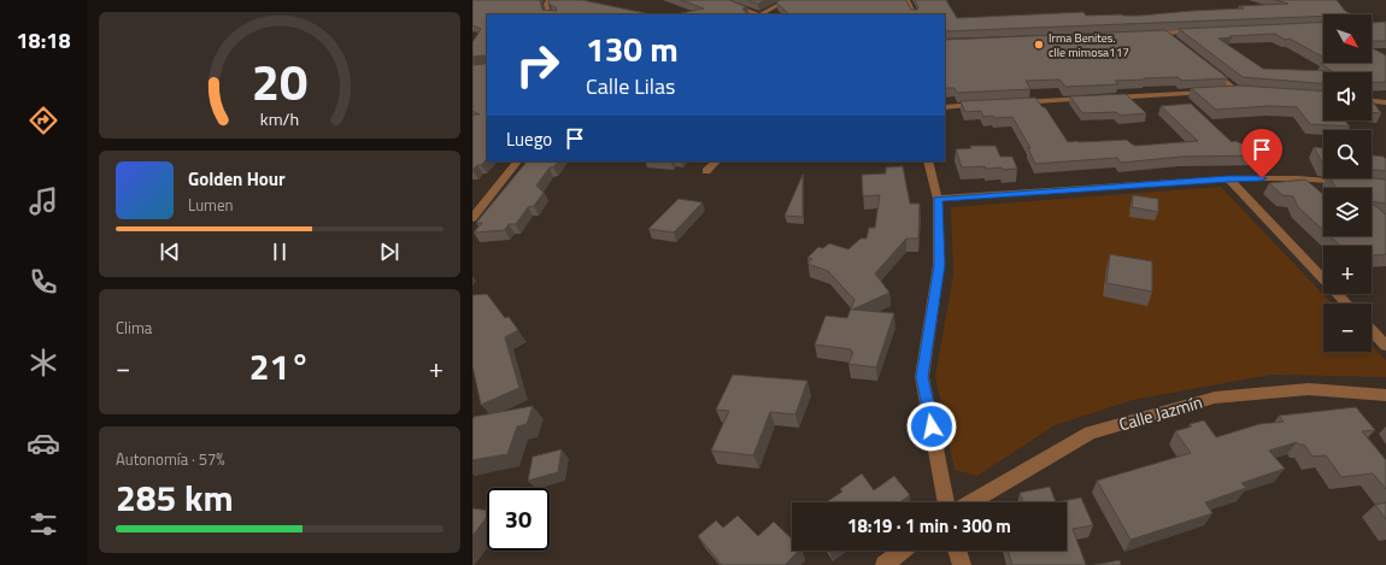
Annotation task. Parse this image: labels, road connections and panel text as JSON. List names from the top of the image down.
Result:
{
  "streets": {
    "street": ["Calle Jazmín"]
  },
  "places": ["Irma Benites. clle mimosa117"],
  "north": "bottom right",
  "page": {
    "tabs": "18:18",
    "map_buttons": ["+", "−"],
    "turn": ["130 m", "Calle Lilas"],
    "then": "Luego",
    "song": ["Golden Hour", "Lumen"],
    "tile": [
      "Clima",
      ["Autonomía · 57%", "285 km"]
    ],
    "heat": ["−", "21°", "+"],
    "limit": "30",
    "trip": "18:19 · 1 min · 300 m",
    "gauge": ["20", "km/h"]
  }
}
